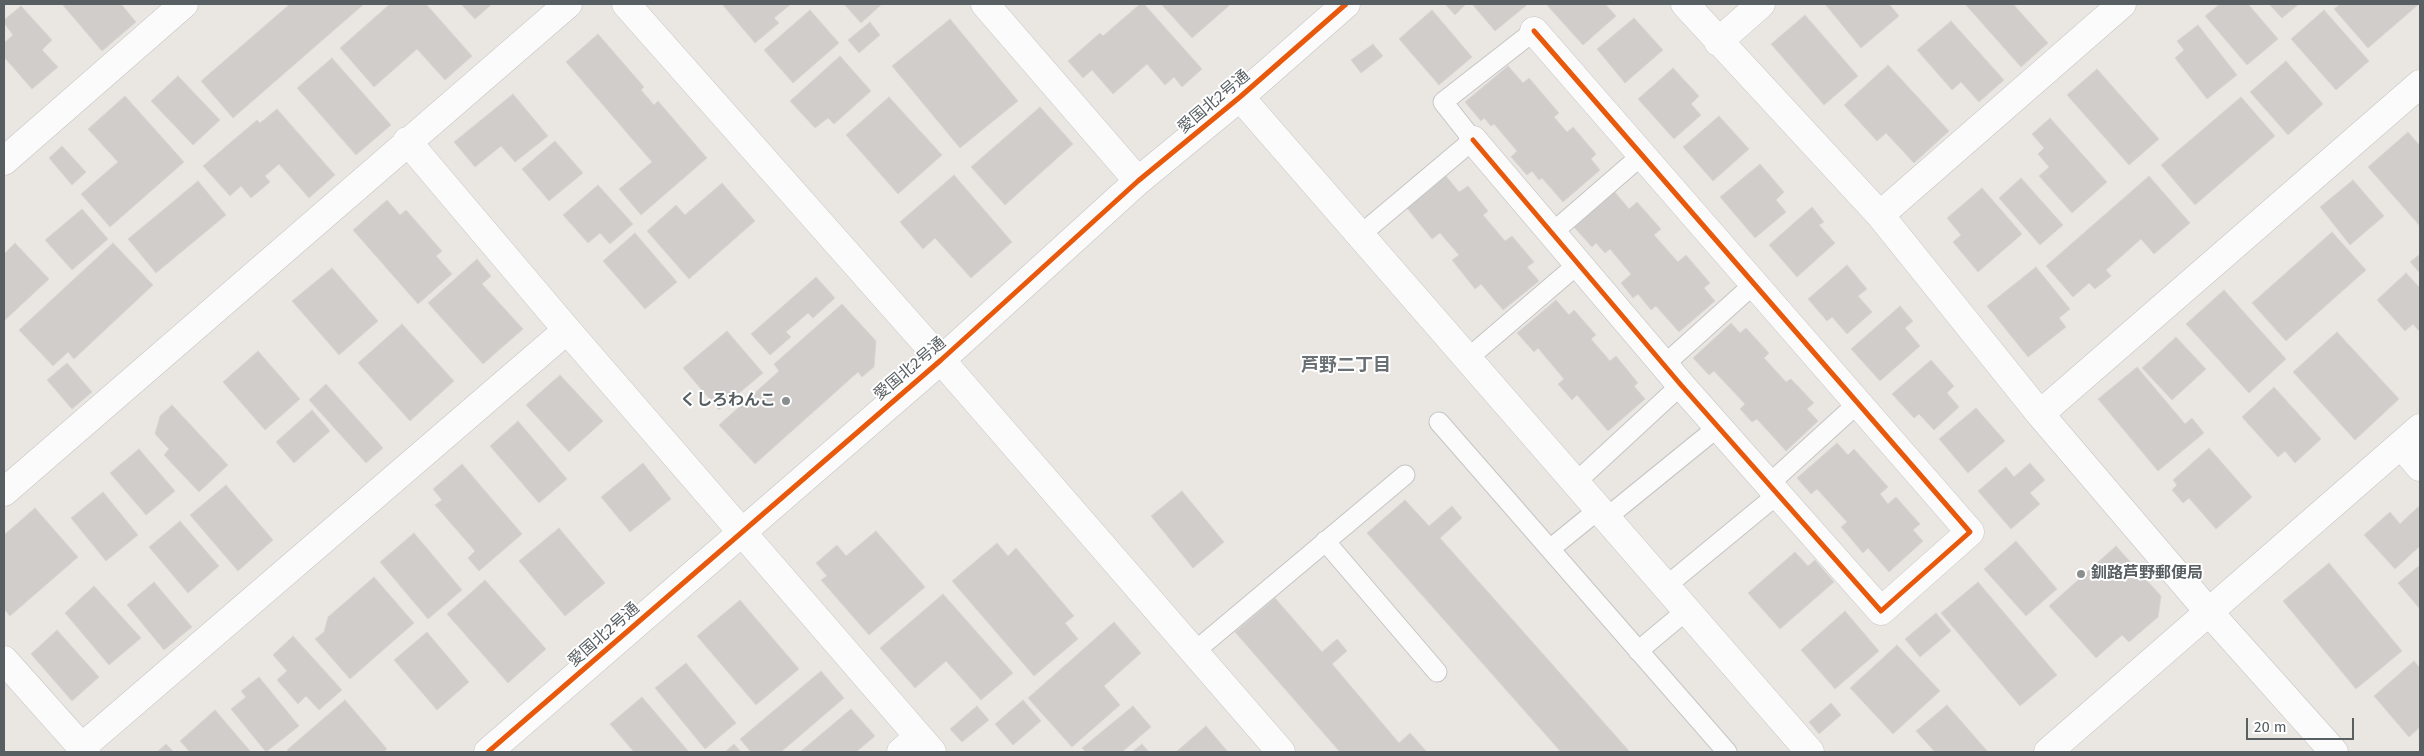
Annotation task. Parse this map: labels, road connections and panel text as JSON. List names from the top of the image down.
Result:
{
  "streets": {
    "street": ["愛国北2号通"]
  },
  "districts": ["芦野二丁目"],
  "places": ["くしろわんこ", "釧路芦野郵便局"],
  "scale_bar": "20 m"
}
